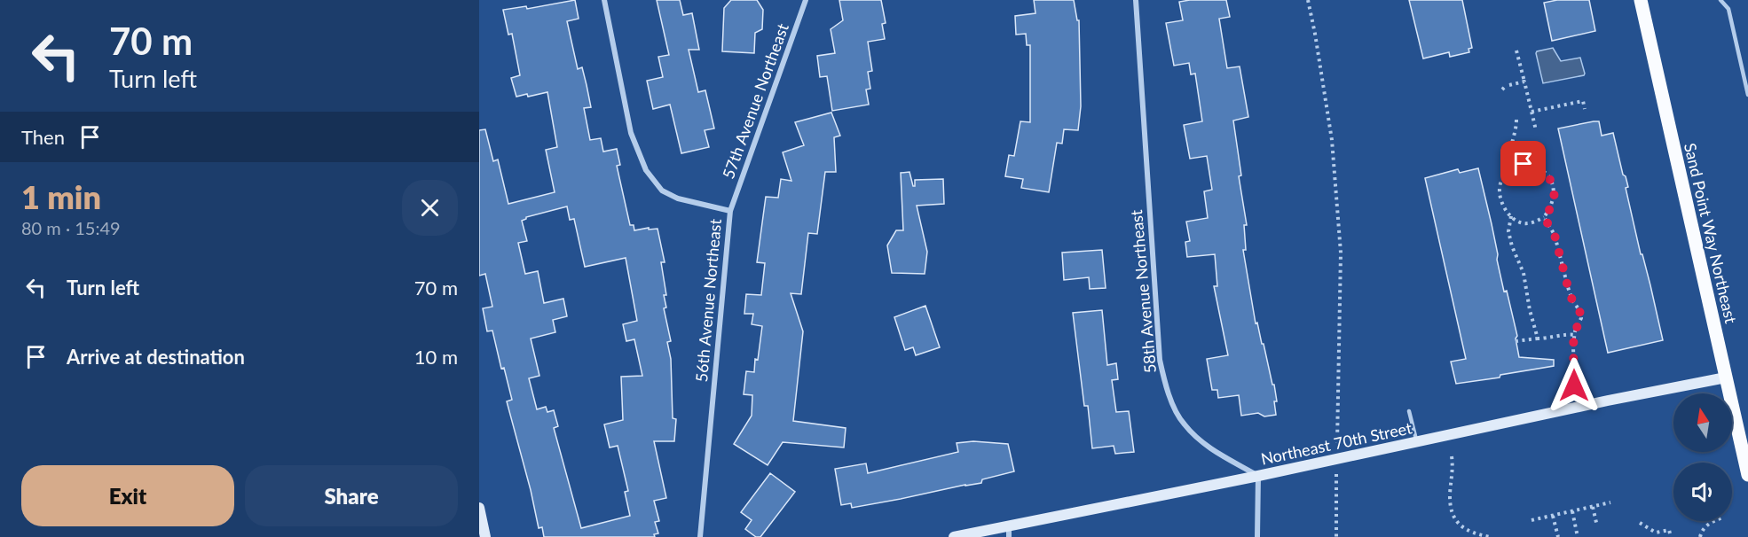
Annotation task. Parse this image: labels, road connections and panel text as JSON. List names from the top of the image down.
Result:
{
  "streets": {
    "main road": ["Sand Point Way Northeast", "Northeast 70th Street"],
    "street": ["57th Avenue Northeast", "58th Avenue Northeast", "56th Avenue Northeast"]
  },
  "crossings": [
    ["57th Avenue Northeast", "56th Avenue Northeast"],
    ["Sand Point Way Northeast", "Northeast 70th Street"],
    ["58th Avenue Northeast", "Northeast 70th Street"]
  ],
  "north": "top",
  "page": {
    "turn": ["70 m", "Turn left"],
    "then": "Then",
    "heading": ["1 min", "80 m · 15:49"],
    "list": [
      {
        "name": "Turn left",
        "value": "70 m"
      },
      {
        "name": "Arrive at destination",
        "value": "10 m"
      }
    ],
    "buttons": ["Exit", "Share"]
  }
}
